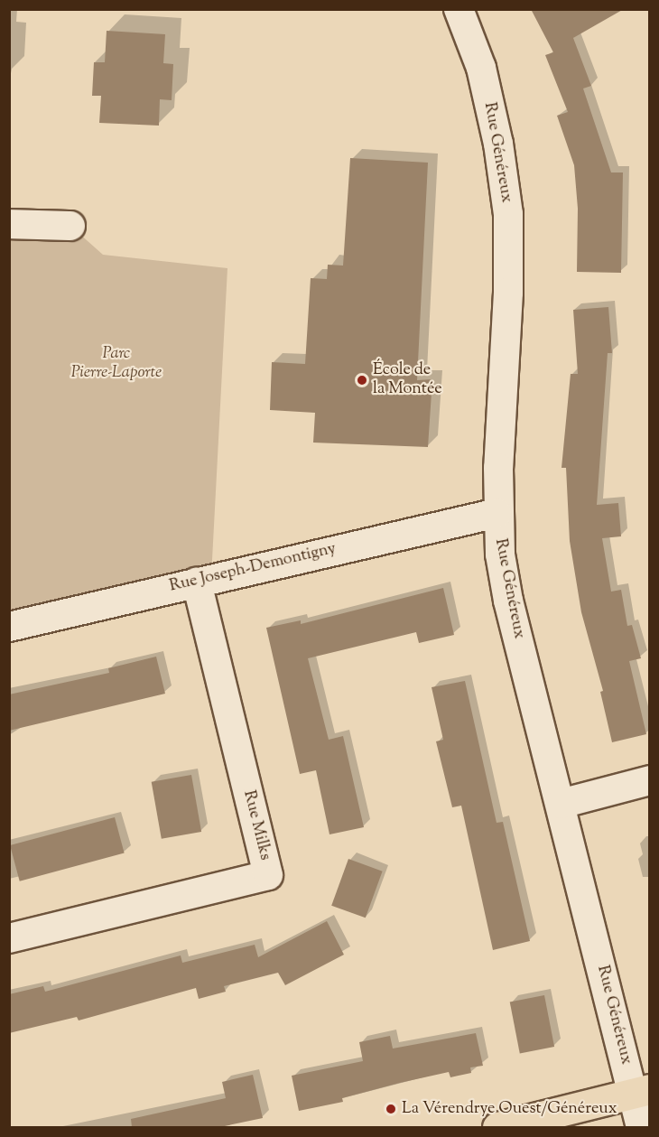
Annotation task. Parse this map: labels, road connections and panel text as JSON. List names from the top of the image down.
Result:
{
  "streets": {
    "street": ["Rue Généreux", "Rue Joseph-Demontigny", "Rue Milks"]
  },
  "crossings": [
    ["Rue Généreux", "Rue Joseph-Demontigny"],
    ["Rue Joseph-Demontigny", "Rue Milks"]
  ],
  "parks": ["Parc Pierre-Laporte"],
  "places": ["École de la Montée", "La Vérendrye Ouest/Généreux"]
}
